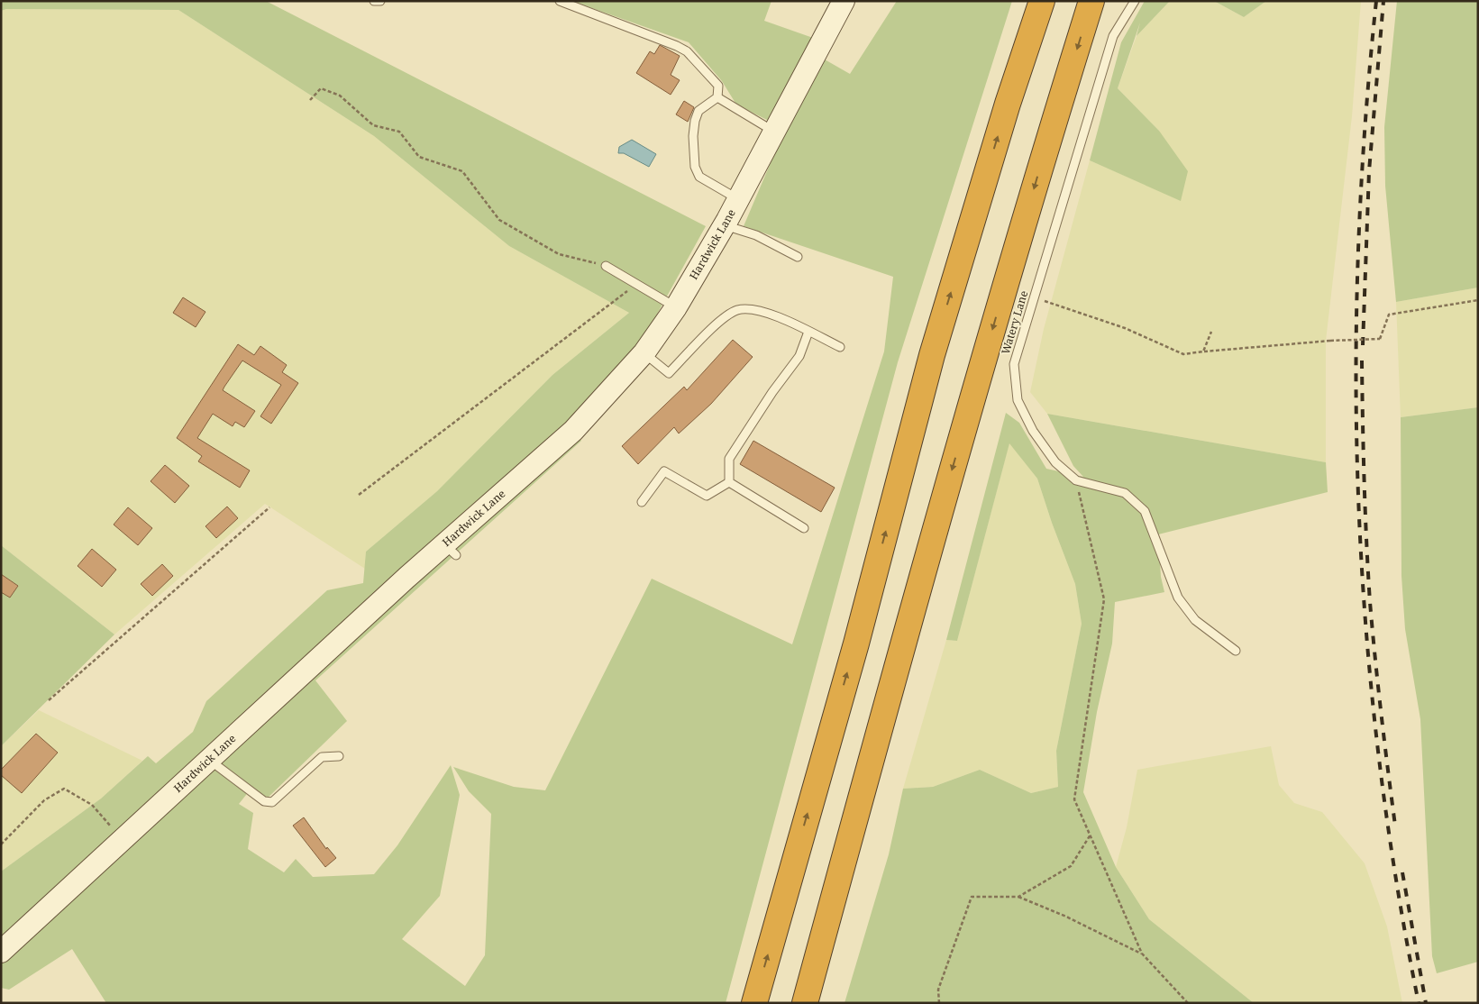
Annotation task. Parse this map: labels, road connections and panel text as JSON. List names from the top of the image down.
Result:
{
  "streets": {
    "street": ["Hardwick Lane"],
    "lane": ["Watery Lane"]
  }
}
